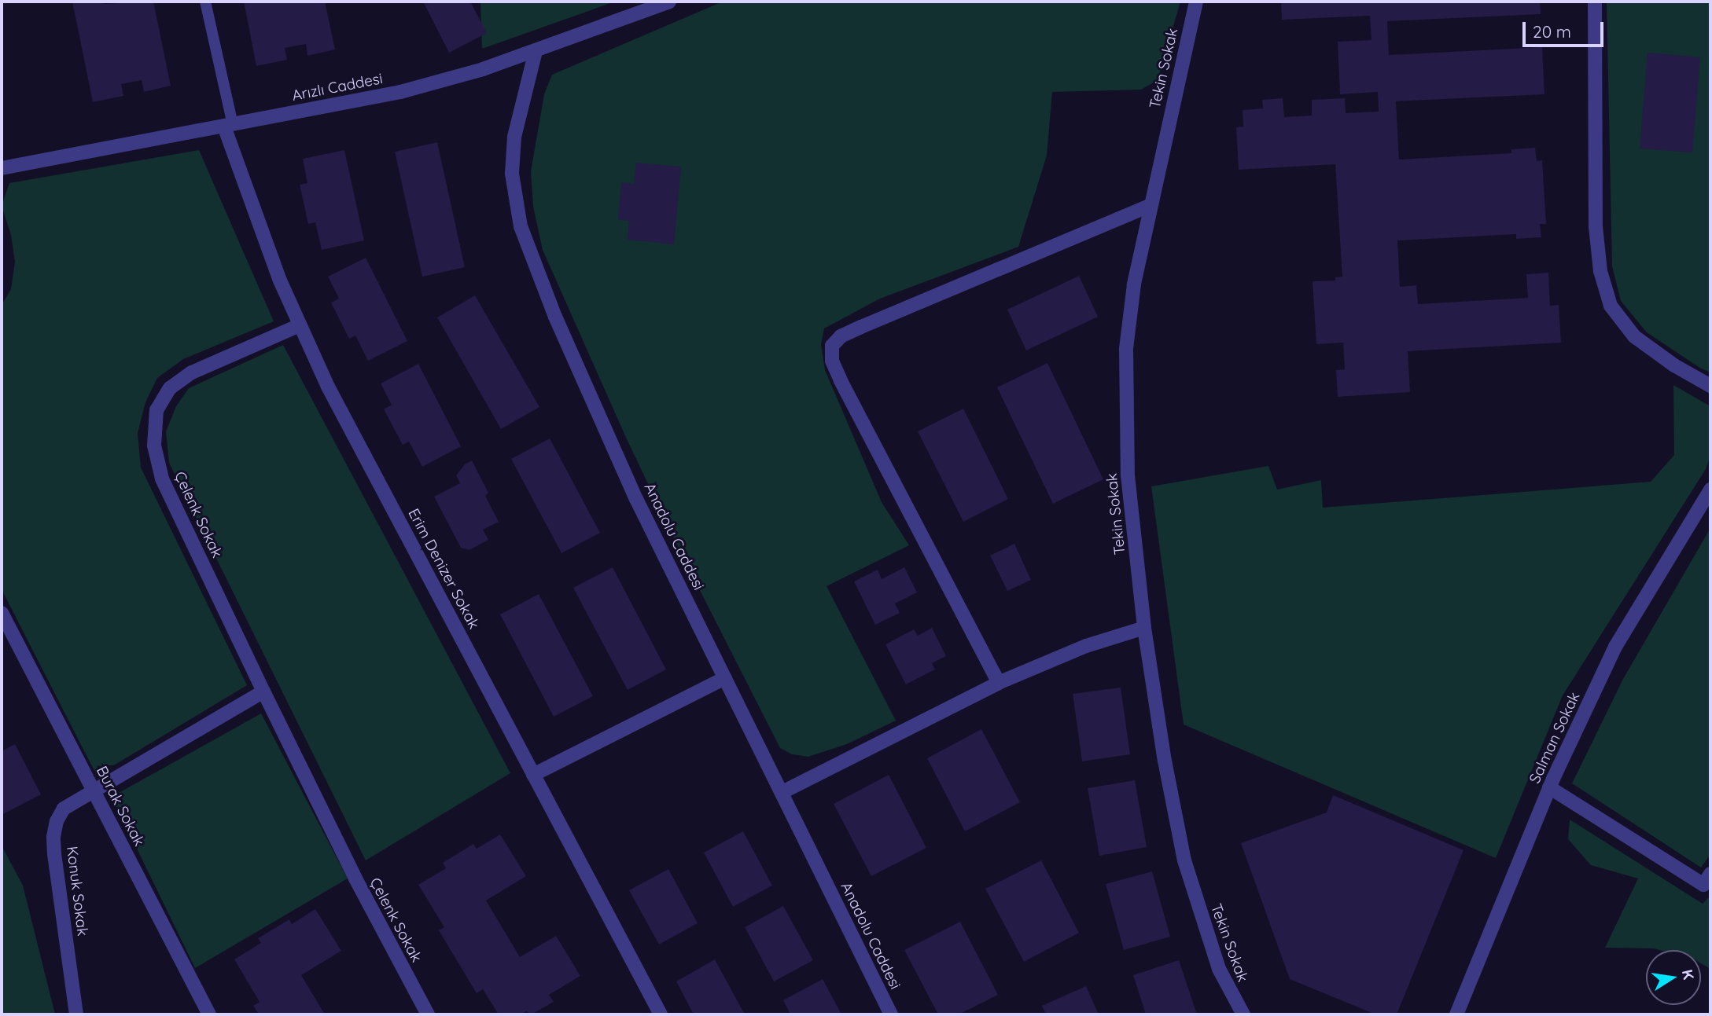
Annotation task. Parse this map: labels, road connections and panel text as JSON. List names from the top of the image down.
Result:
{
  "streets": {
    "street": [
      "Tekin Sokak",
      "Arızlı Caddesi",
      "Çelenk Sokak",
      "Anadolu Caddesi",
      "Erim Denizer Sokak",
      "Salman Sokak",
      "Burak Sokak",
      "Konuk Sokak"
    ]
  },
  "crossings": [
    ["Arızlı Caddesi", "Anadolu Caddesi"],
    ["Arızlı Caddesi", "Erim Denizer Sokak"],
    ["Çelenk Sokak", "Erim Denizer Sokak"],
    ["Burak Sokak", "Konuk Sokak"]
  ],
  "scale_bar": "20 m",
  "north": "right"
}
